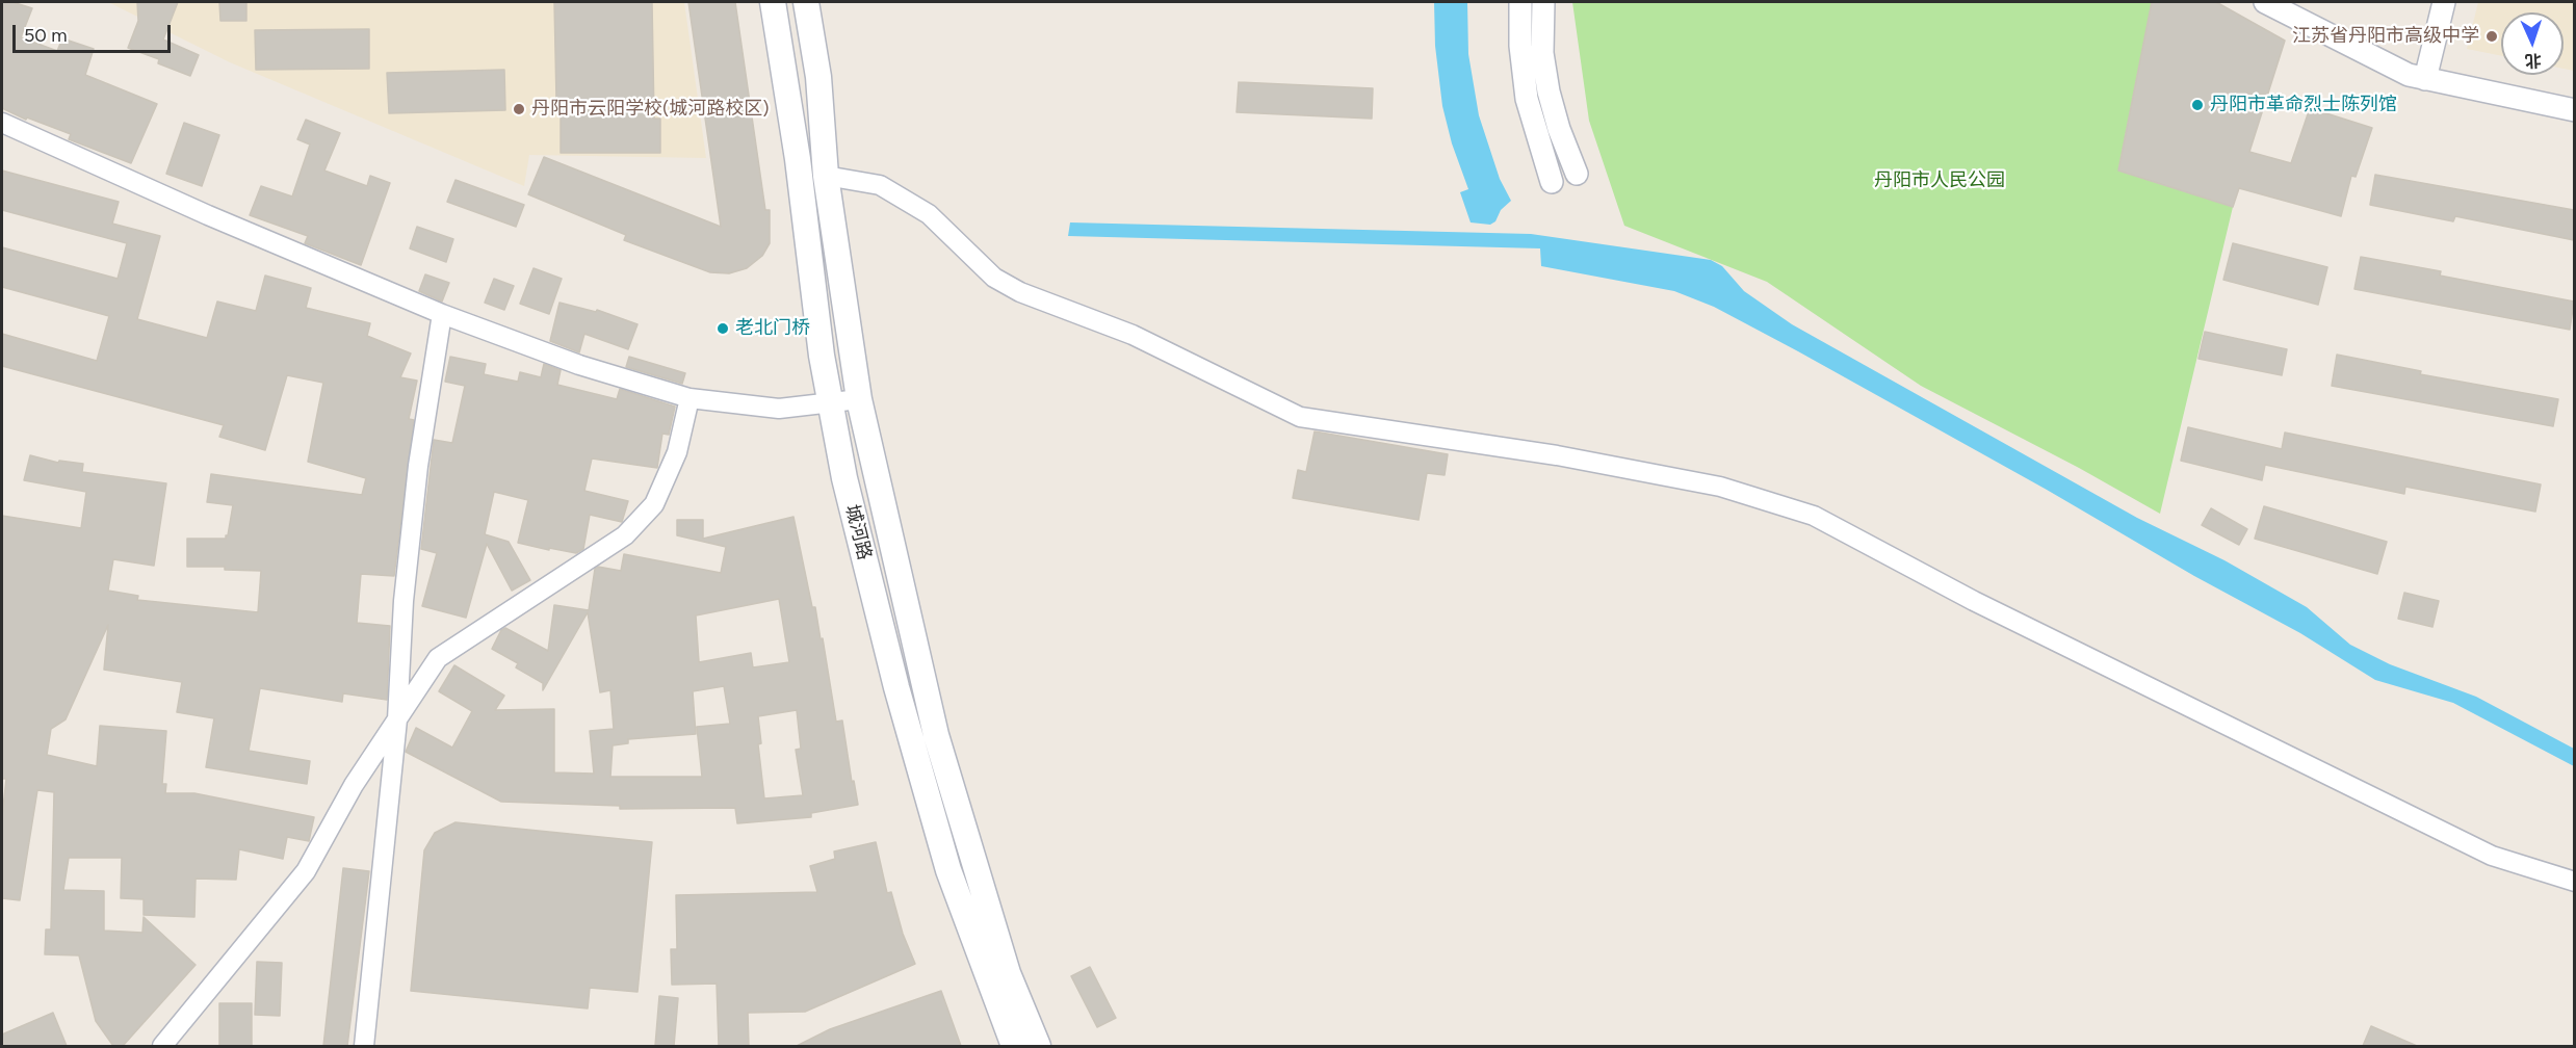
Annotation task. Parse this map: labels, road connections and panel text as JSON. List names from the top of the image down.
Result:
{
  "streets": {
    "main road": ["城河路"]
  },
  "parks": ["丹阳市人民公园"],
  "places": [
    "江苏省丹阳市高级中学",
    "丹阳市革命烈士陈列馆",
    "丹阳市云阳学校(城河路校区)",
    "老北门桥"
  ],
  "scale_bar": "50 m",
  "north": "bottom"
}
